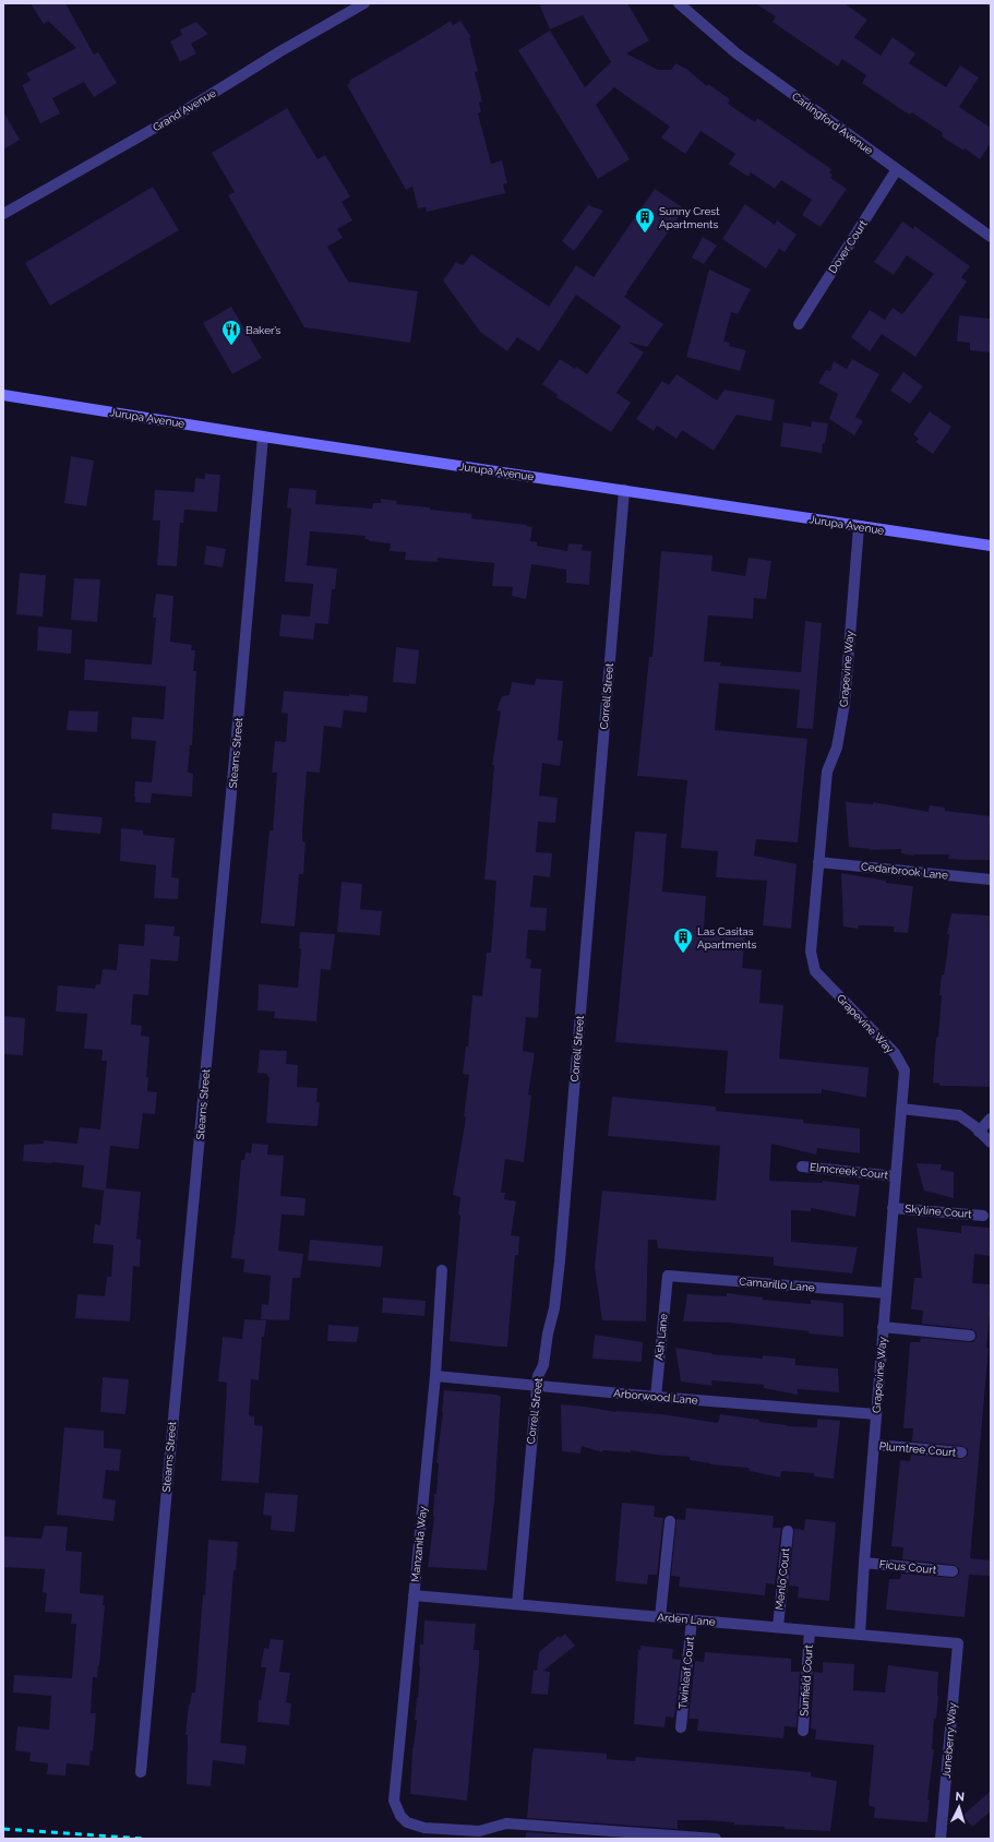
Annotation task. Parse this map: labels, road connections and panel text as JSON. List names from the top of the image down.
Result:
{
  "streets": {
    "main road": ["Jurupa Avenue"],
    "street": [
      "Grand Avenue",
      "Carlingford Avenue",
      "Dover Court",
      "Grapevine Way",
      "Correll Street",
      "Stearns Street",
      "Cedarbrook Lane",
      "Elmcreek Court",
      "Skyline Court",
      "Camarillo Lane",
      "Ash Lane",
      "Arborwood Lane",
      "Plumtree Court",
      "Manzanita Way",
      "Ficus Court",
      "Menlo Court",
      "Arden Lane",
      "Twinleaf Court",
      "Sunfield Court",
      "Juneberry Way"
    ]
  },
  "crossings": [
    ["Carlingford Avenue", "Dover Court"],
    ["Jurupa Avenue", "Grapevine Way"],
    ["Jurupa Avenue", "Correll Street"],
    ["Jurupa Avenue", "Stearns Street"],
    ["Grapevine Way", "Cedarbrook Lane"],
    ["Grapevine Way", "Elmcreek Court"],
    ["Grapevine Way", "Skyline Court"],
    ["Grapevine Way", "Camarillo Lane"],
    ["Grapevine Way", "Arborwood Lane"],
    ["Grapevine Way", "Plumtree Court"],
    ["Grapevine Way", "Ficus Court"],
    ["Grapevine Way", "Arden Lane"],
    ["Correll Street", "Arborwood Lane"],
    ["Correll Street", "Arden Lane"],
    ["Camarillo Lane", "Ash Lane"],
    ["Ash Lane", "Arborwood Lane"],
    ["Arborwood Lane", "Manzanita Way"],
    ["Manzanita Way", "Arden Lane"],
    ["Menlo Court", "Arden Lane"],
    ["Arden Lane", "Twinleaf Court"],
    ["Arden Lane", "Sunfield Court"],
    ["Arden Lane", "Juneberry Way"]
  ],
  "places": {
    "building": ["Sunny Crest Apartments", "Las Casitas Apartments"],
    "restaurant": ["Baker’s"]
  },
  "north": "top"
}
